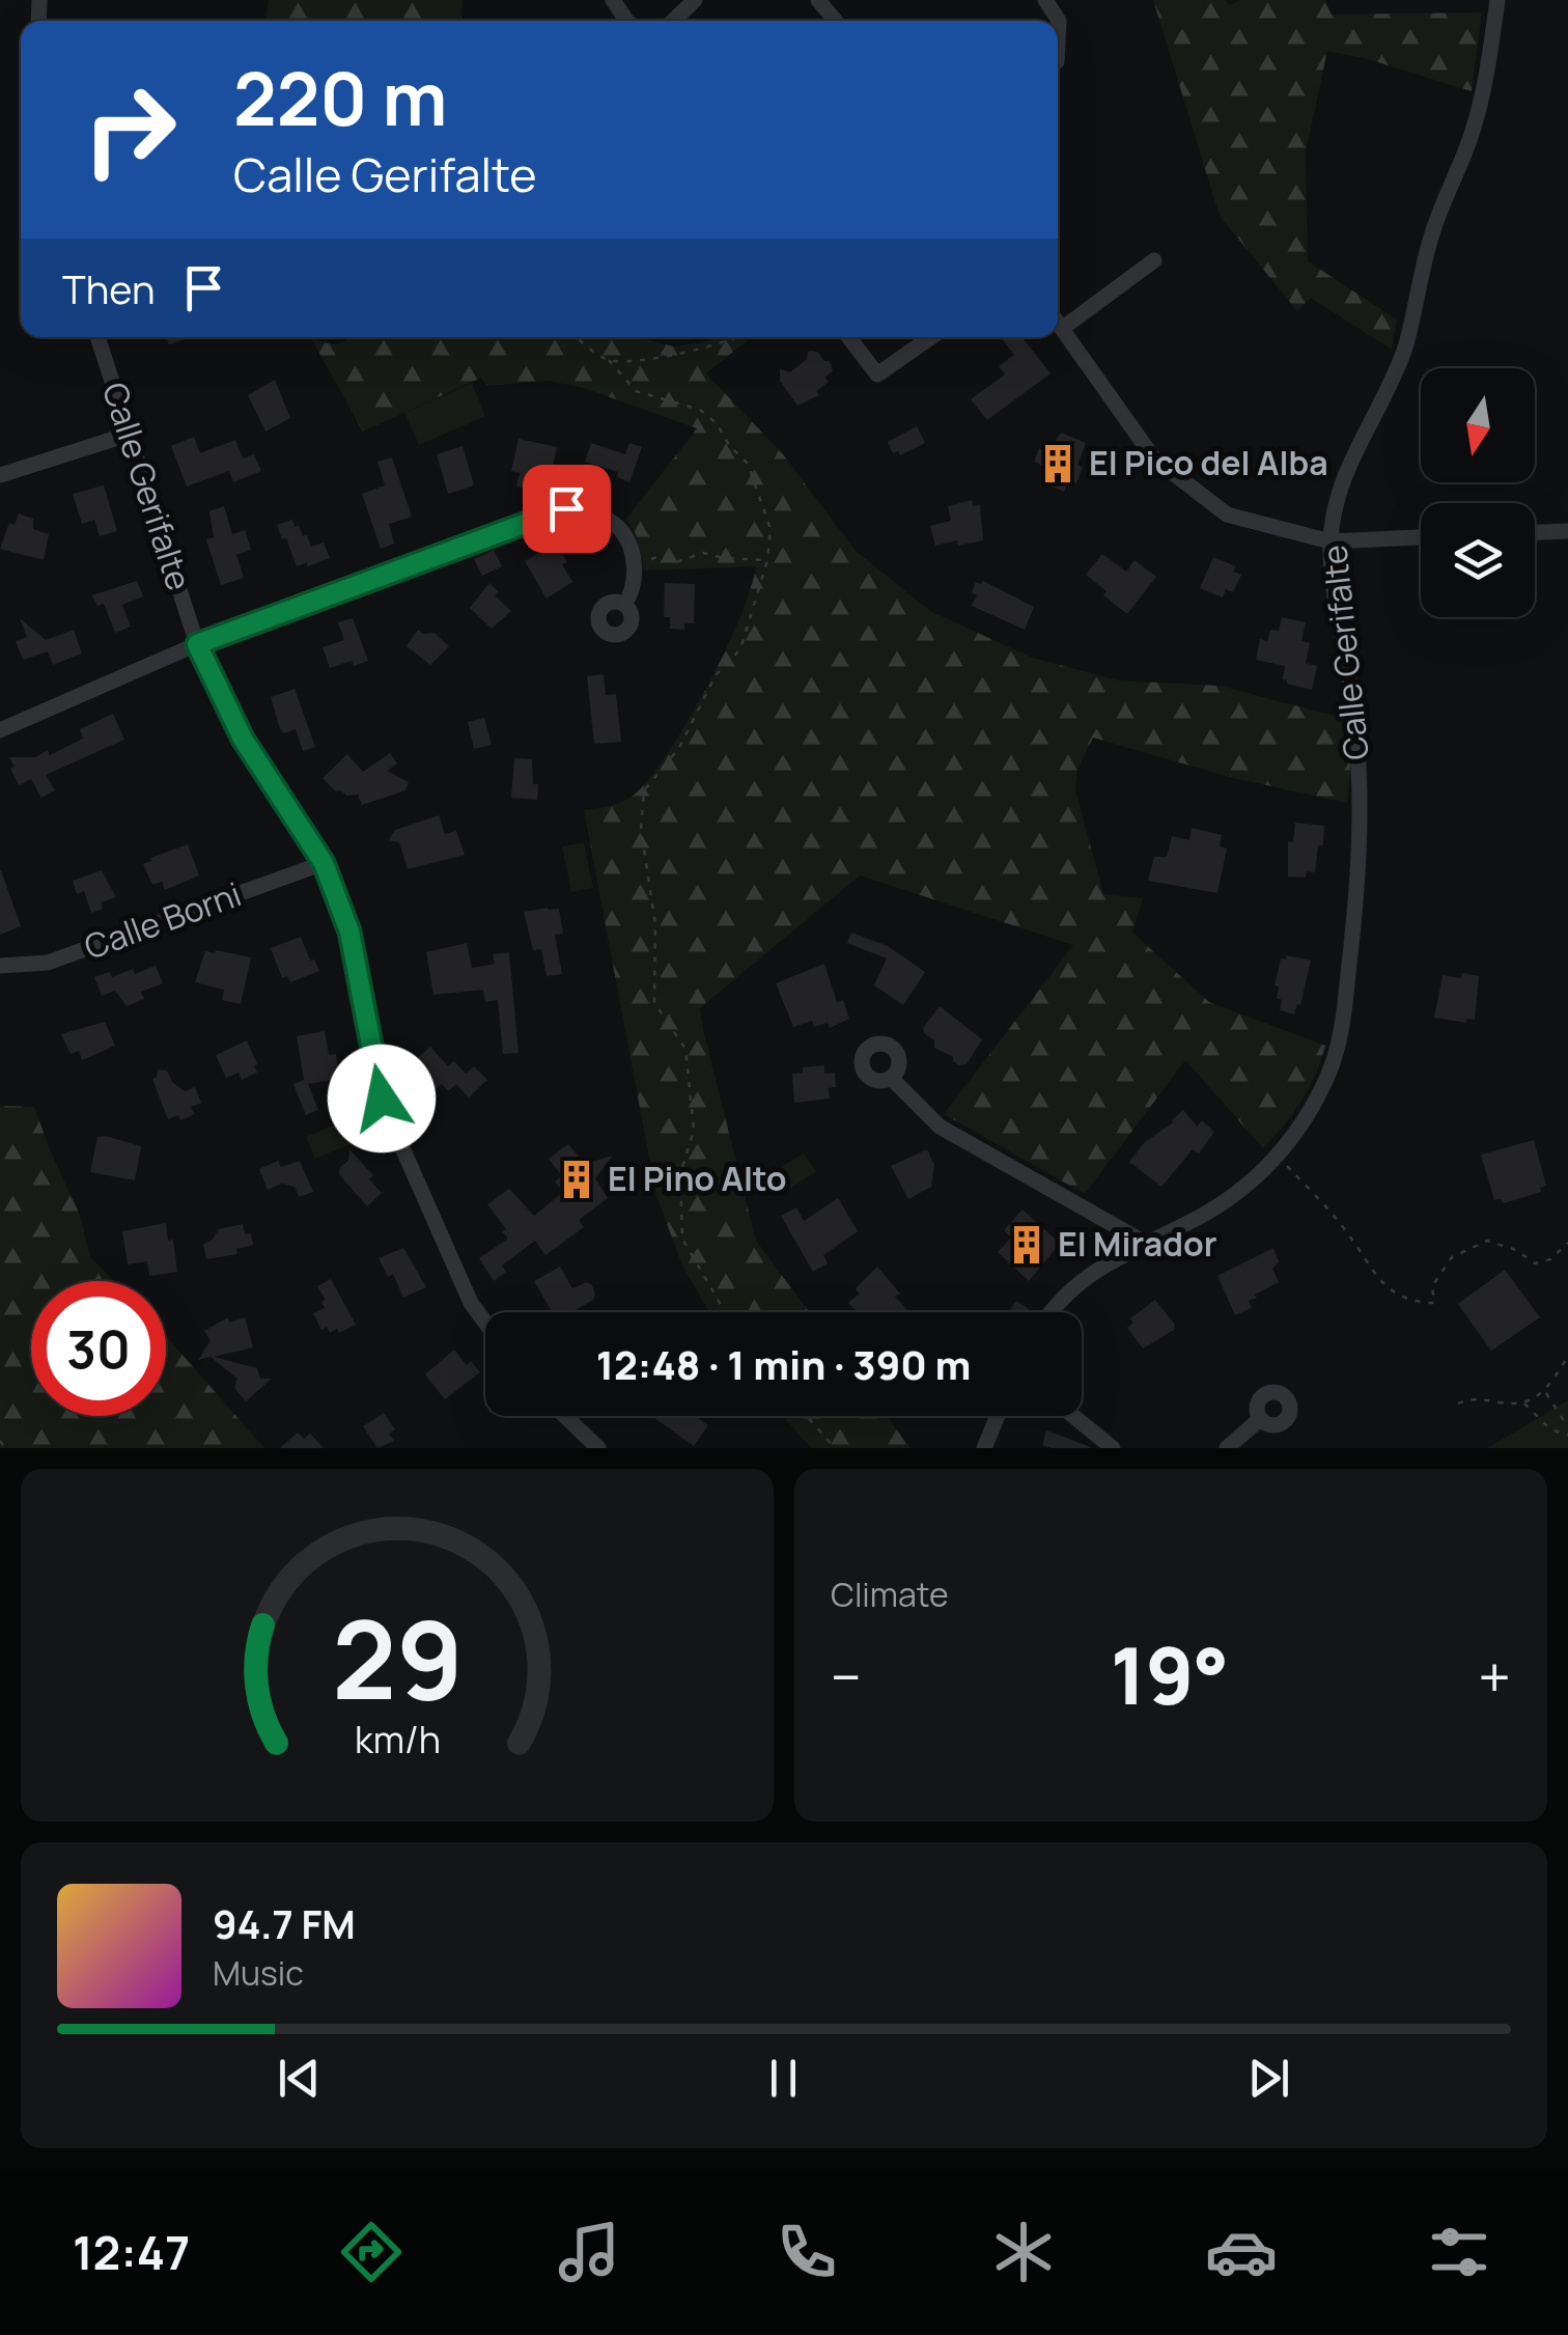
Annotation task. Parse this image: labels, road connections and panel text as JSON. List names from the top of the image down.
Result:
{
  "streets": {
    "street": ["Calle Gerifalte", "Calle Borni"]
  },
  "crossings": [
    ["Calle Gerifalte", "Calle Borni"]
  ],
  "places": {
    "building": ["El Pico del Alba", "El Pino Alto", "El Mirador"]
  },
  "north": "bottom",
  "page": {
    "turn": ["220 m", "Calle Gerifalte"],
    "then": "Then",
    "limit": "30",
    "trip": "12:48 · 1 min · 390 m",
    "tile": "Climate",
    "heat": ["−", "19°", "+"],
    "song": ["94.7 FM", "Music"],
    "tabs": "12:47",
    "gauge": ["29", "km/h"]
  }
}
